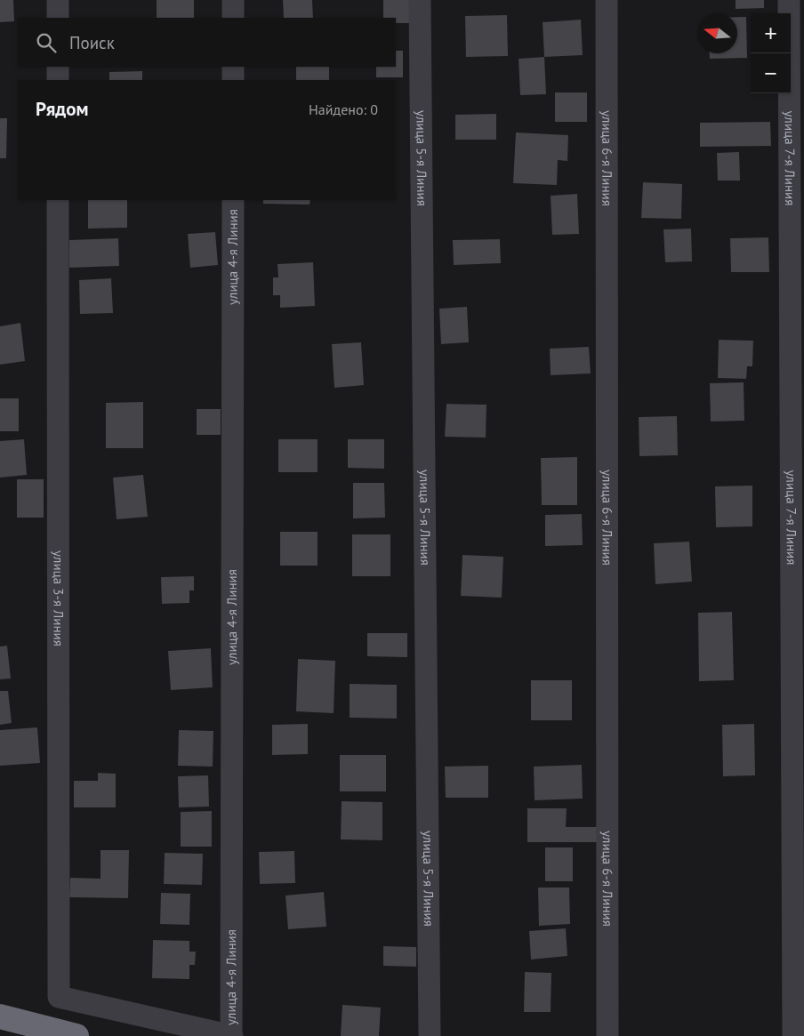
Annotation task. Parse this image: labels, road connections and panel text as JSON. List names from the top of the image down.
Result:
{
  "streets": {
    "street": [
      "улица 5-я Линия",
      "улица 6-я Линия",
      "улица 7-я Линия",
      "улица 4-я Линия",
      "улица 3-я Линия"
    ]
  },
  "crossings": [
    ["улица 4-я Линия", "улица 3-я Линия"]
  ],
  "north": "left",
  "page": {
    "map_buttons": ["+", "−"],
    "search": "Поиск",
    "heading": ["Рядом", "Найдено: 0"]
  }
}
